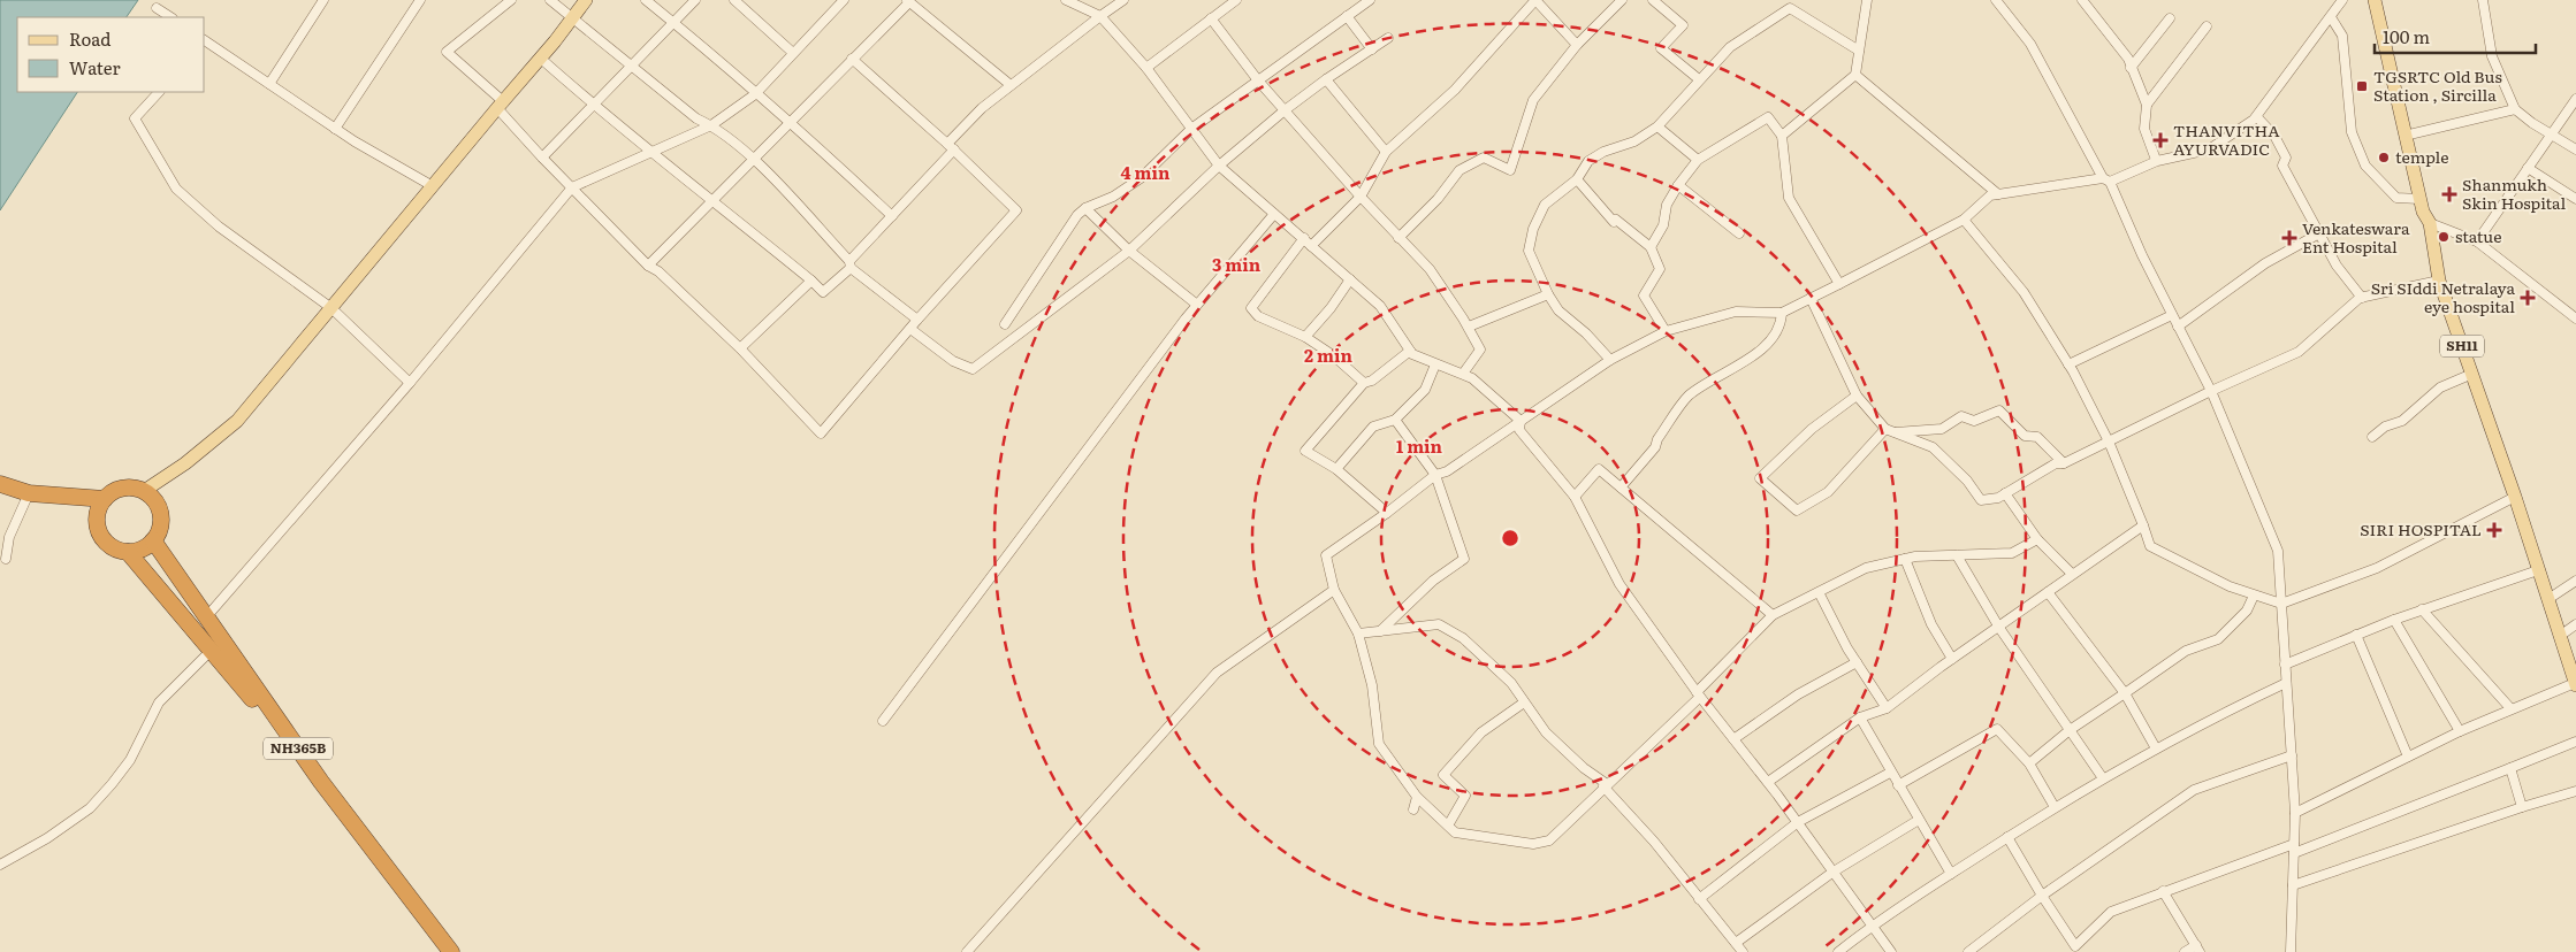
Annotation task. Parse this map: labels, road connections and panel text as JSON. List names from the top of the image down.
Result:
{
  "streets": {
    "highway": ["NH365B"],
    "main road": ["SH11"]
  },
  "places": {
    "transit": ["TGSRTC Old Bus Station , Sircilla"],
    "health": [
      "THANVITHA AYURVADIC",
      "Shanmukh Skin Hospital",
      "Venkateswara Ent Hospital",
      "Sri SIddi Netralaya eye hospital",
      "SIRI HOSPITAL"
    ],
    "other": ["temple", "statue"]
  },
  "legend": ["Road", "Water"],
  "scale_bar": "100 m",
  "rings": [
    "4 min",
    "3 min",
    "2 min",
    "1 min"
  ]
}
